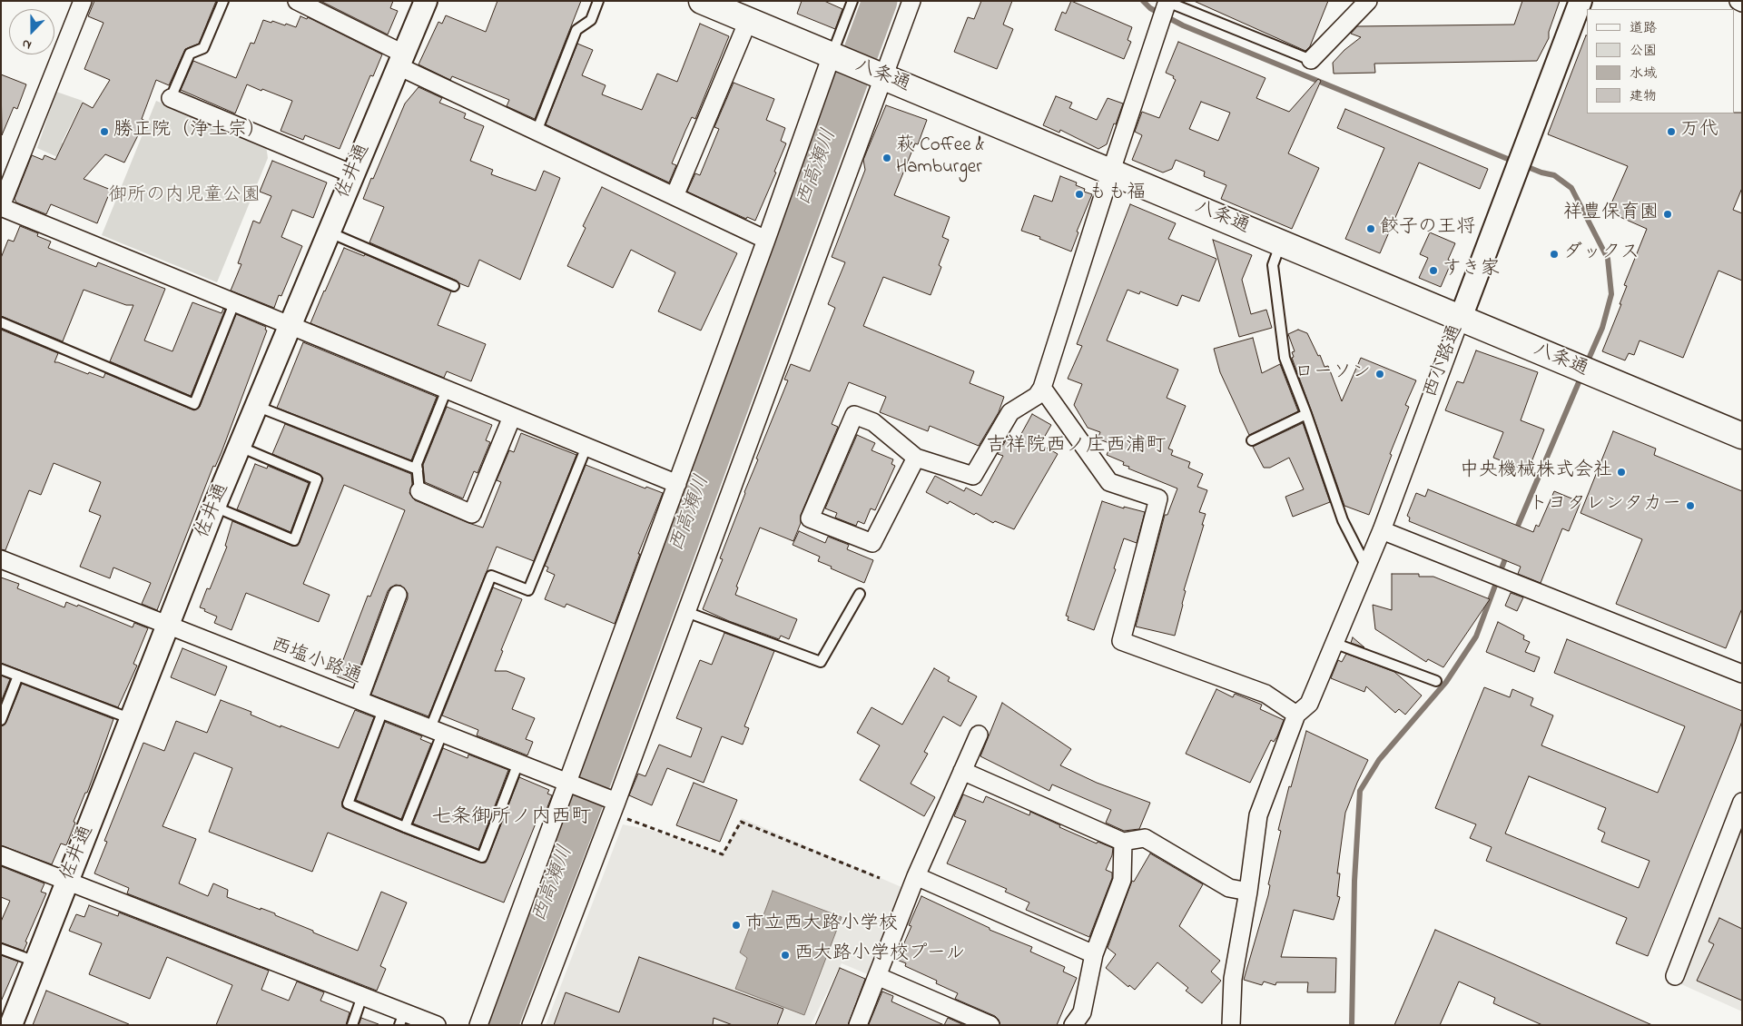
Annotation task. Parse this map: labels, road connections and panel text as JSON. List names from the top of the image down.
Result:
{
  "streets": {
    "main road": ["八条通"],
    "street": ["佐井通", "西小路通", "西塩小路通"]
  },
  "crossings": [
    ["八条通", "西小路通"],
    ["佐井通", "西塩小路通"]
  ],
  "districts": ["吉祥院西ノ庄西浦町", "七条御所ノ内西町"],
  "water": ["西高瀬川"],
  "parks": ["御所の内児童公園"],
  "places": [
    "勝正院（浄土宗）",
    "万代",
    "萩 Coffee & Hamburger",
    "もも福",
    "祥豊保育園",
    "餃子の王将",
    "ダックス",
    "すき家",
    "ローソン",
    "中央機械株式会社",
    "トヨタレンタカー",
    "市立西大路小学校",
    "西大路小学校プール"
  ],
  "legend": [
    "道路",
    "公園",
    "水域",
    "建物"
  ],
  "north": "bottom"
}
